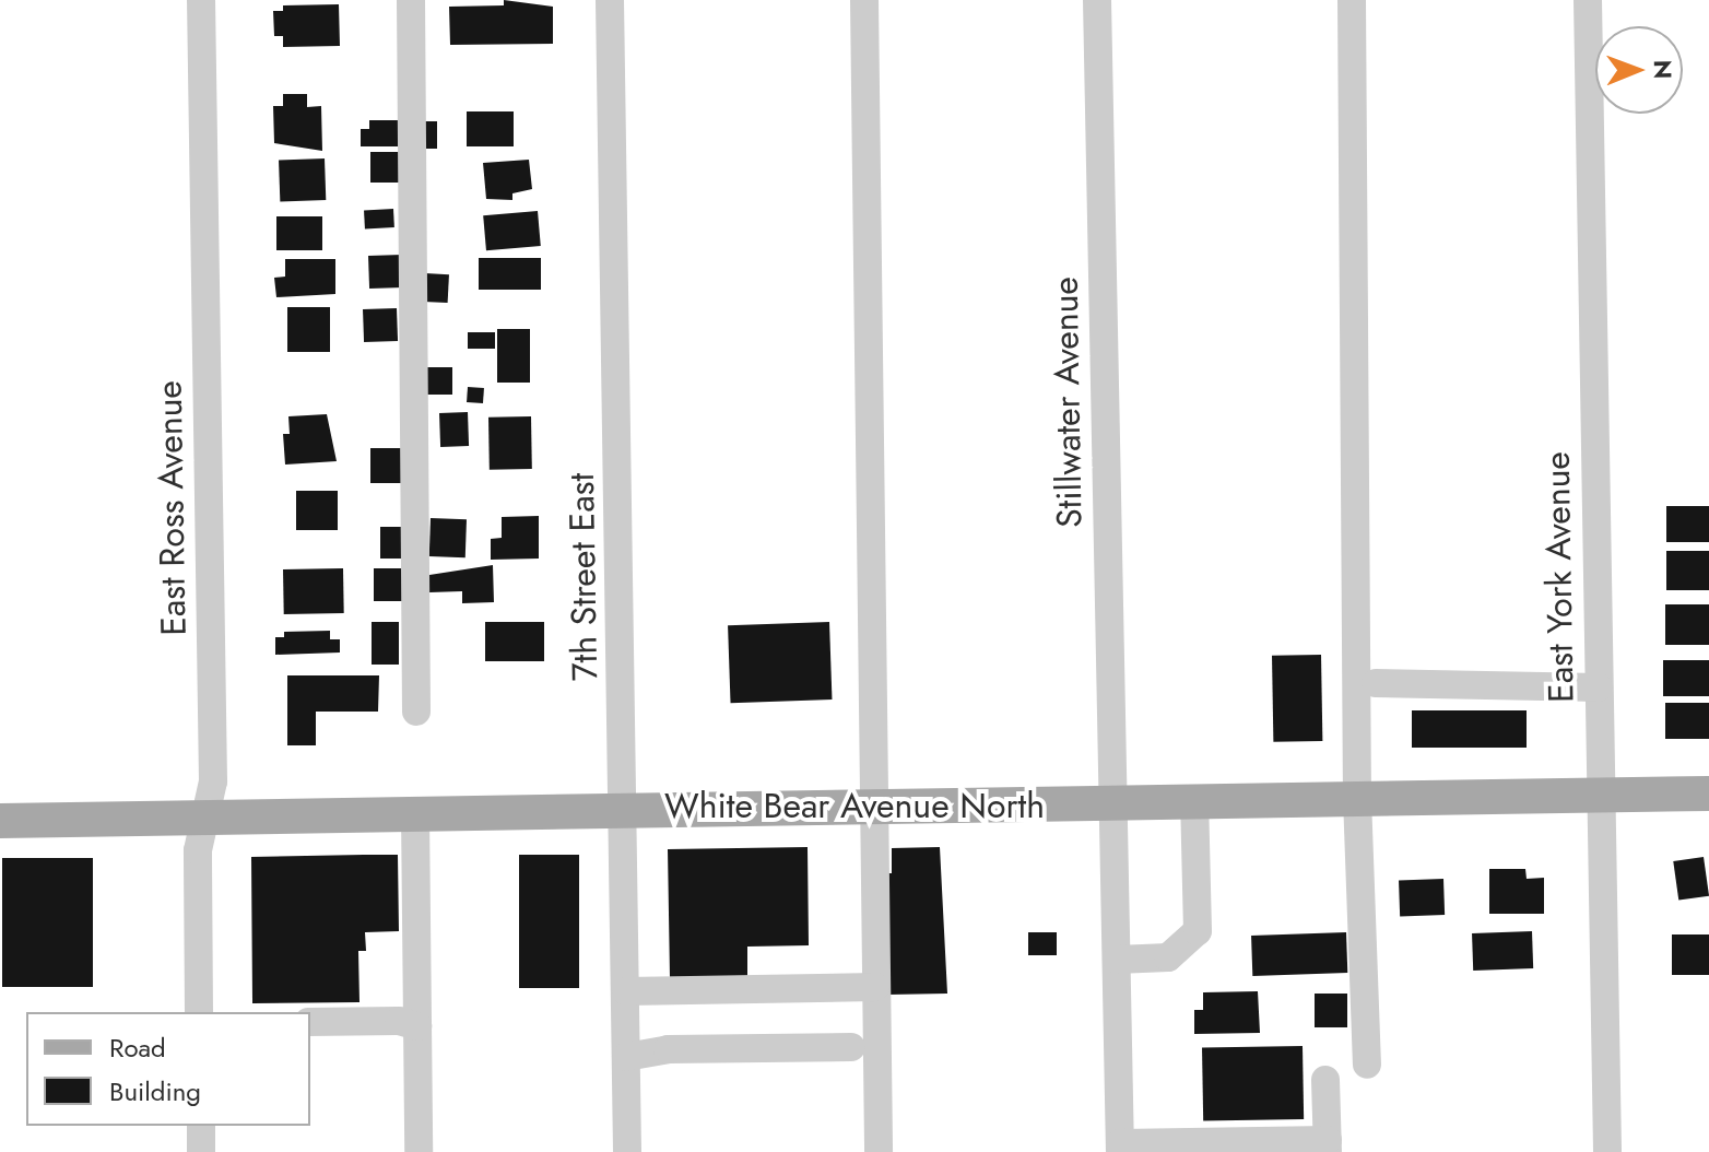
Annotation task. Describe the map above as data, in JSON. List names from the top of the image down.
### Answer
{
  "streets": {
    "main road": ["White Bear Avenue North"],
    "street": [
      "Stillwater Avenue",
      "East Ross Avenue",
      "7th Street East",
      "East York Avenue"
    ]
  },
  "crossings": [
    ["Stillwater Avenue", "White Bear Avenue North"],
    ["East Ross Avenue", "White Bear Avenue North"],
    ["7th Street East", "White Bear Avenue North"],
    ["East York Avenue", "White Bear Avenue North"]
  ],
  "legend": ["Road", "Building"],
  "north": "right"
}
